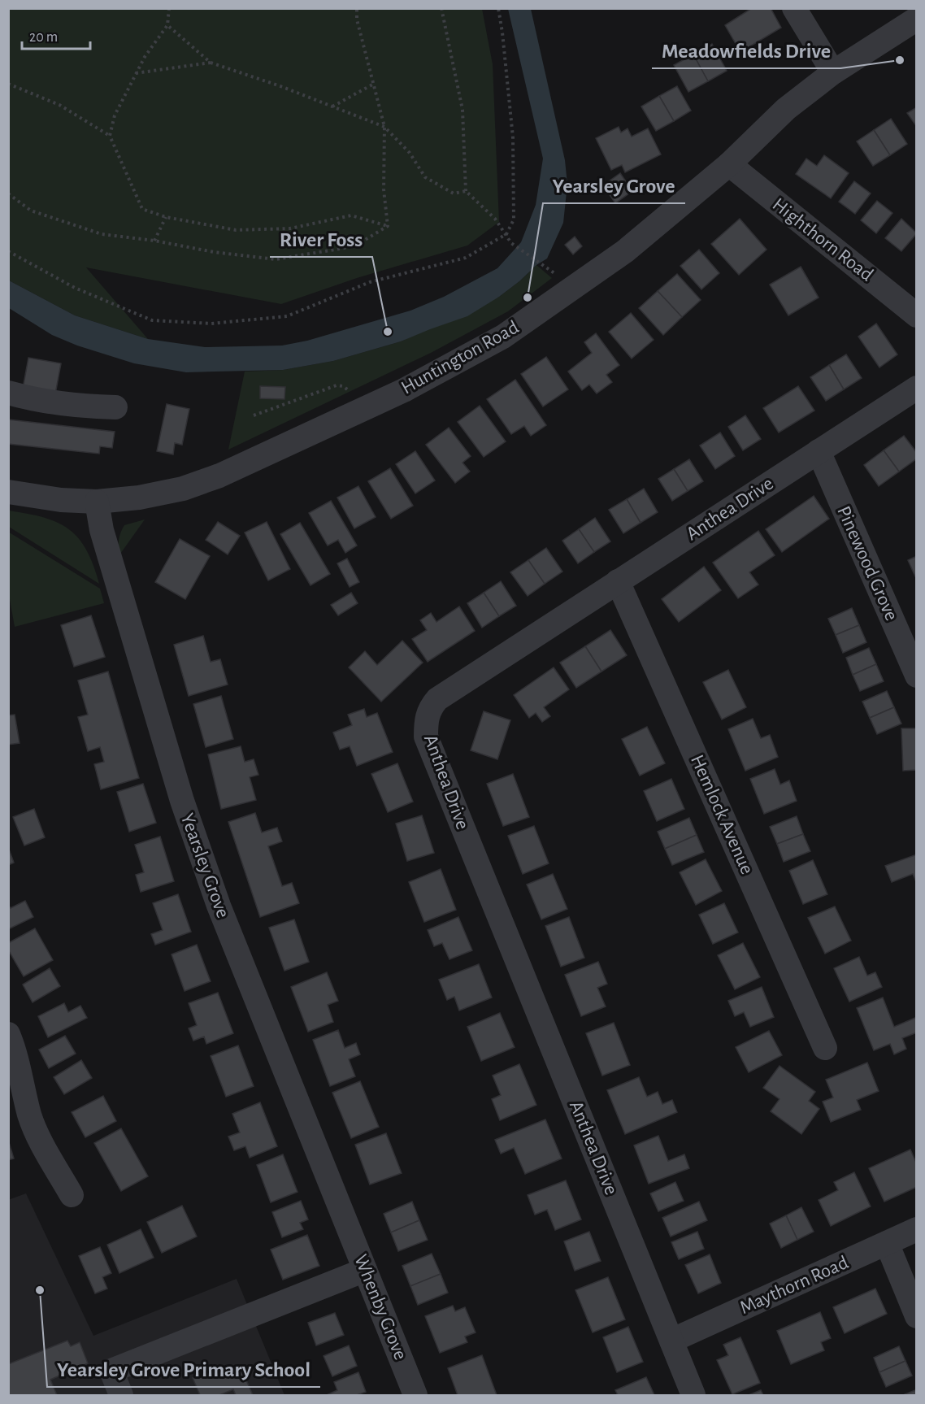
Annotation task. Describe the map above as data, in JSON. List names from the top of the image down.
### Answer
{
  "streets": {
    "street": [
      "Highthorn Road",
      "Huntington Road",
      "Anthea Drive",
      "Pinewood Grove",
      "Hemlock Avenue",
      "Yearsley Grove",
      "Maythorn Road",
      "Whenby Grove"
    ]
  },
  "crossings": [
    ["Highthorn Road", "Huntington Road"],
    ["Huntington Road", "Yearsley Grove"],
    ["Anthea Drive", "Pinewood Grove"],
    ["Anthea Drive", "Hemlock Avenue"],
    ["Anthea Drive", "Maythorn Road"],
    ["Yearsley Grove", "Whenby Grove"]
  ],
  "places": [
    "Meadowfields Drive",
    "Yearsley Grove",
    "River Foss",
    "Yearsley Grove Primary School"
  ],
  "scale_bar": "20 m"
}
